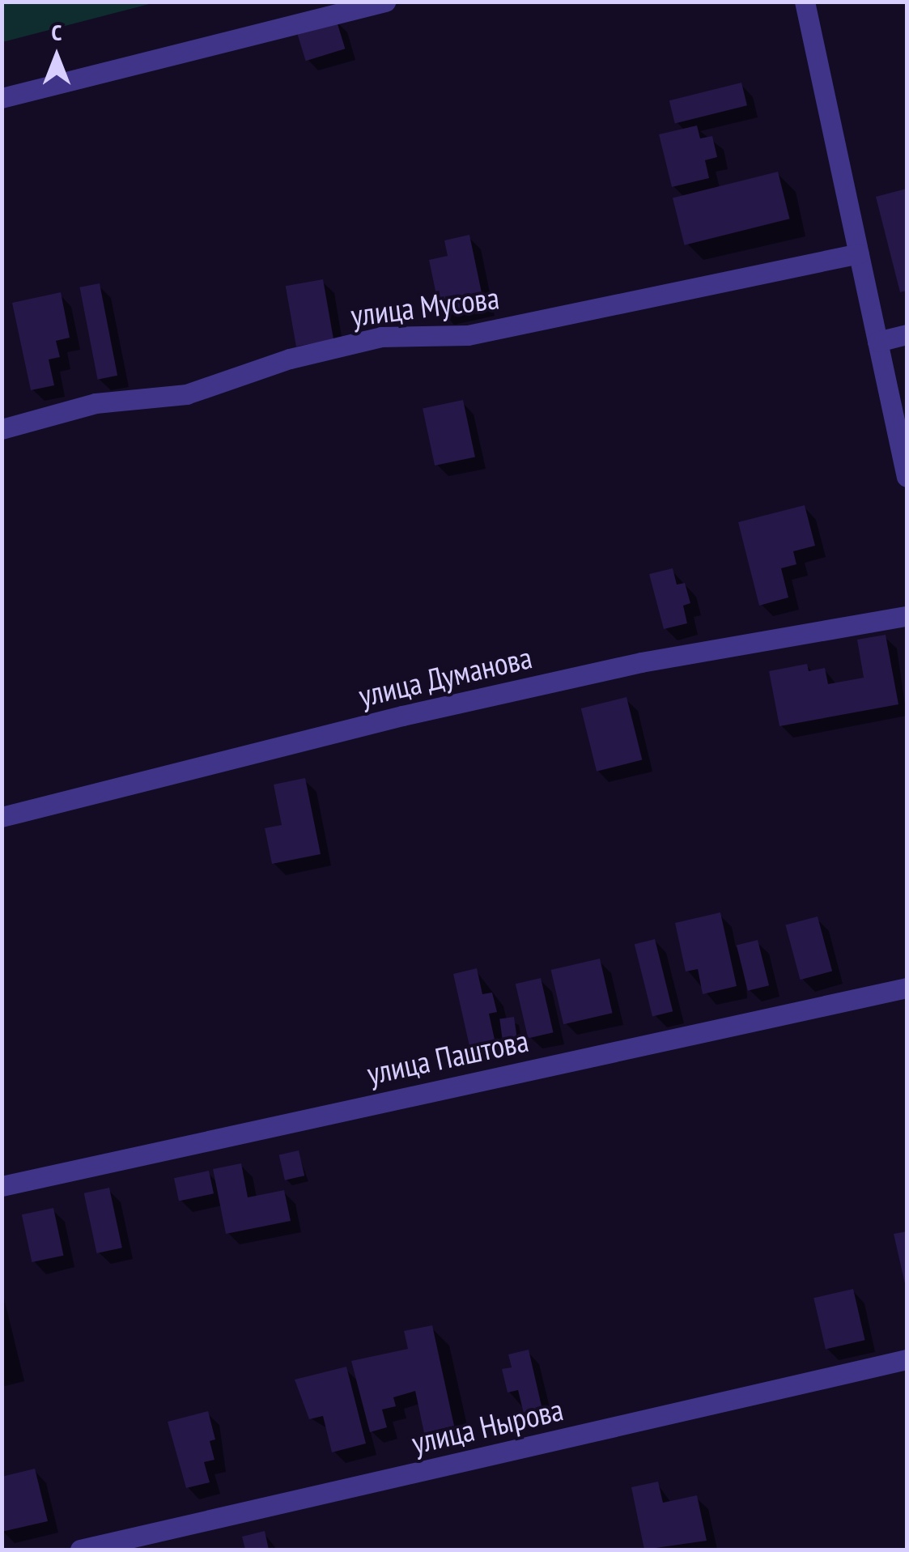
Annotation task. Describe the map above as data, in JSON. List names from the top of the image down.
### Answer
{
  "streets": {
    "street": [
      "улица Мусова",
      "улица Думанова",
      "улица Паштова",
      "улица Нырова"
    ]
  },
  "north": "top"
}
